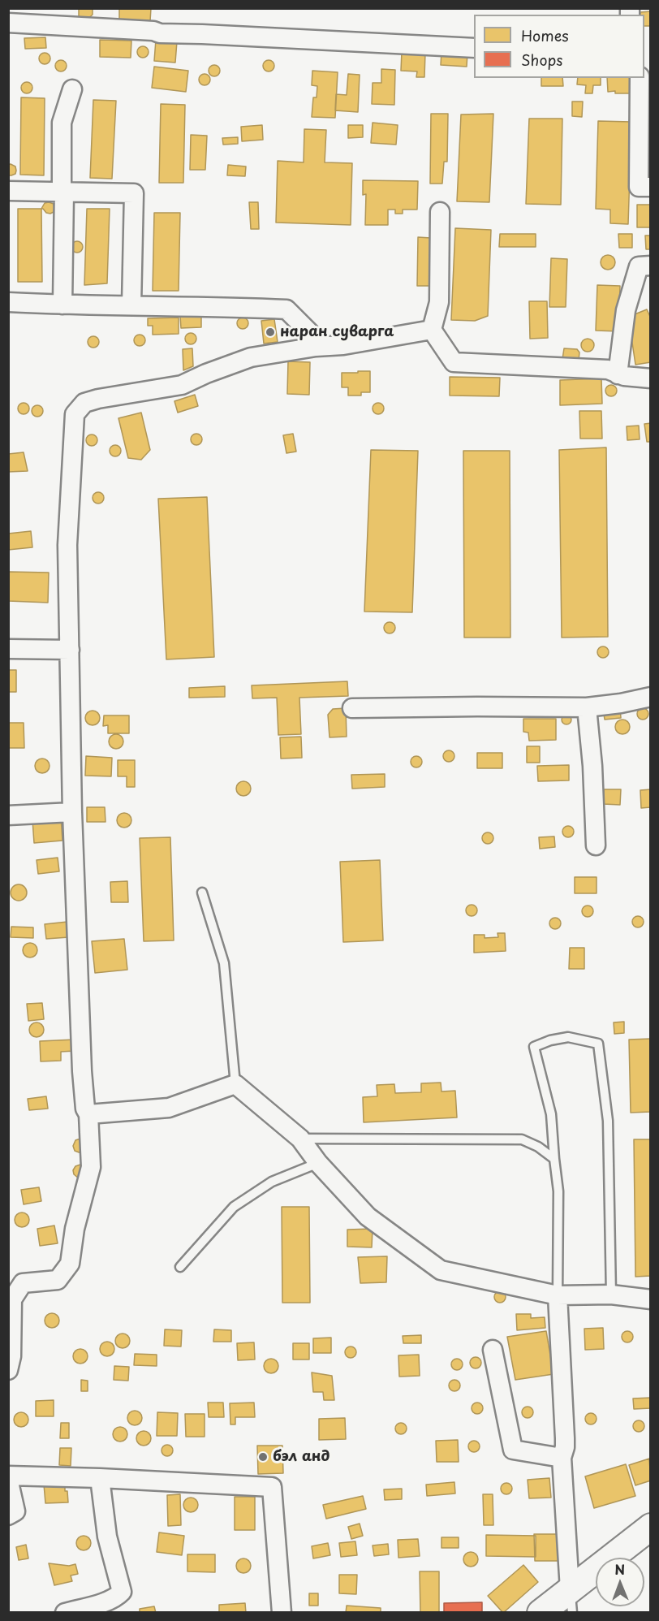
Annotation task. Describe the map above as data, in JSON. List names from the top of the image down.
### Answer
{
  "places": ["наран суварга", "бэл анд"],
  "legend": ["Homes", "Shops"],
  "north": "top"
}
